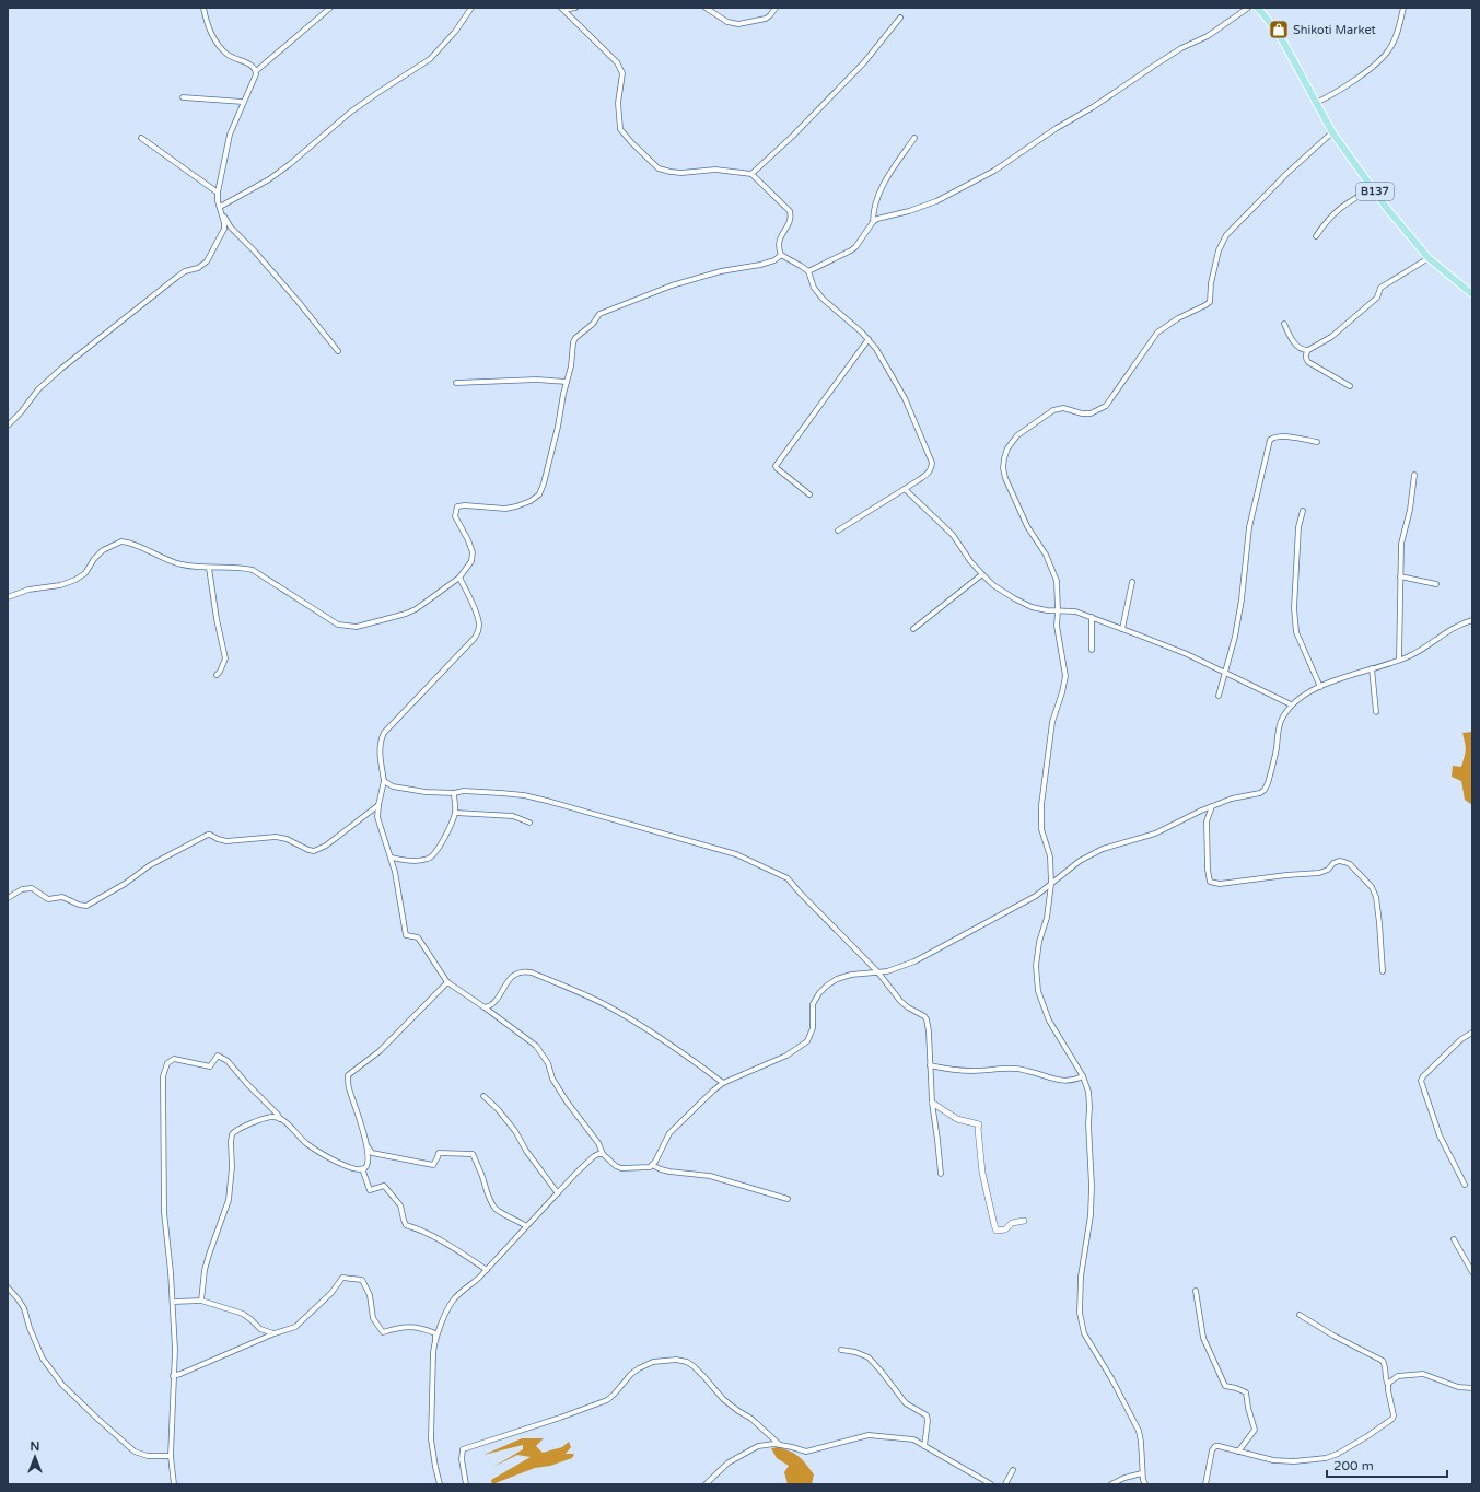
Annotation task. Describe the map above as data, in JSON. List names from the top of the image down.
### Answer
{
  "streets": {
    "main road": ["B137"]
  },
  "places": {
    "shop": ["Shikoti Market"]
  },
  "scale_bar": "200 m",
  "north": "top"
}
